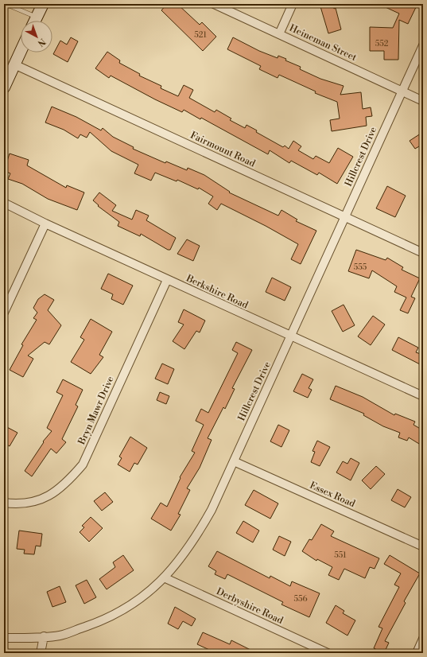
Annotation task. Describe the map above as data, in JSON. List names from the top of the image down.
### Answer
{
  "streets": {
    "street": [
      "Heineman Street",
      "Fairmount Road",
      "Hillcrest Drive",
      "Berkshire Road",
      "Bryn Mawr Drive",
      "Essex Road",
      "Derbyshire Road"
    ]
  },
  "crossings": [
    ["Heineman Street", "Hillcrest Drive"],
    ["Fairmount Road", "Hillcrest Drive"],
    ["Hillcrest Drive", "Berkshire Road"],
    ["Hillcrest Drive", "Essex Road"],
    ["Hillcrest Drive", "Derbyshire Road"],
    ["Berkshire Road", "Bryn Mawr Drive"]
  ],
  "house_numbers": [
    "521",
    "552",
    "555",
    "551",
    "556"
  ],
  "north": "bottom right"
}
